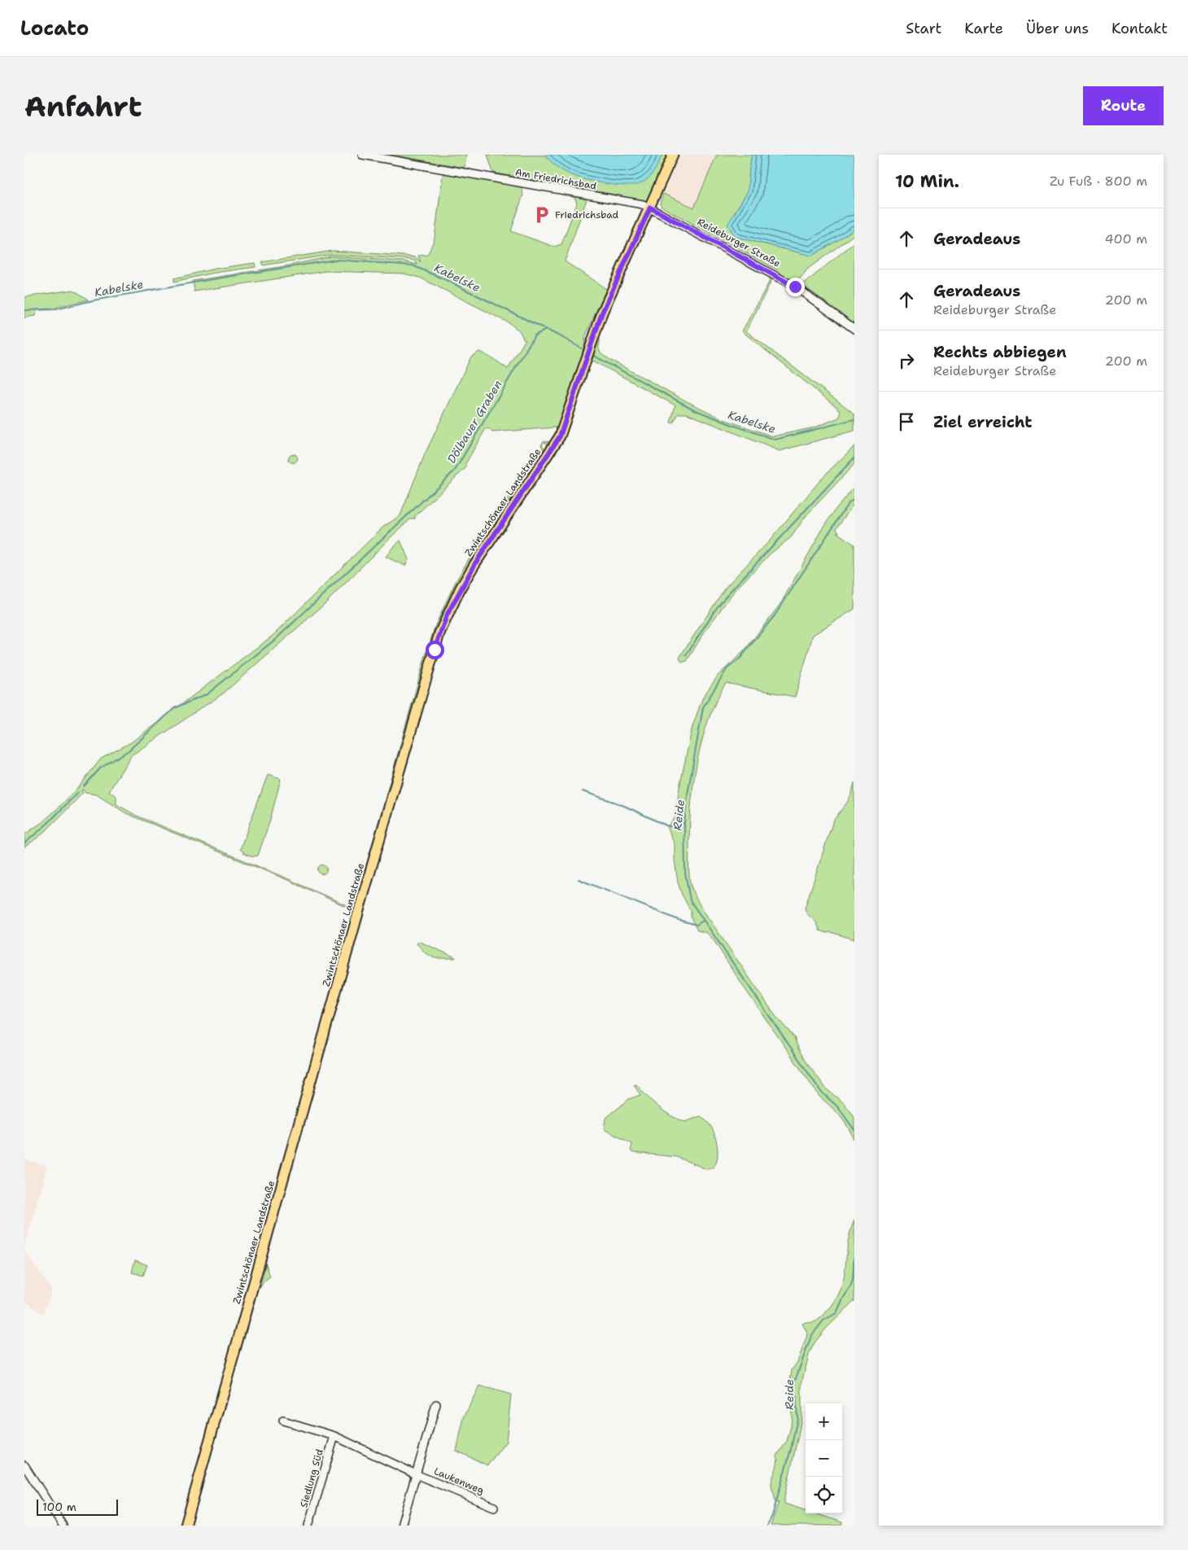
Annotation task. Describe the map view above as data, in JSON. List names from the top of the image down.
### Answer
{
  "streets": {
    "main road": ["Zwintschönaer Landstraße"],
    "street": [
      "Am Friedrichsbad",
      "Reideburger Straße",
      "Siedlung Süd",
      "Laukenweg"
    ]
  },
  "crossings": [
    ["Am Friedrichsbad", "Reideburger Straße"],
    ["Am Friedrichsbad", "Zwintschönaer Landstraße"],
    ["Reideburger Straße", "Zwintschönaer Landstraße"]
  ],
  "water": ["Kabelske", "Dölbauer Graben", "Reide"],
  "places": {
    "parking": ["Friedrichsbad"]
  },
  "scale_bar": "100 m",
  "page": {
    "header": "Locato",
    "nav": [
      "Start",
      "Karte",
      "Über uns",
      "Kontakt"
    ],
    "buttons": "Route",
    "title": "Anfahrt",
    "heading": ["10 Min.", "Zu Fuß · 800 m"],
    "list": [
      ["Geradeaus", "400 m"],
      ["Geradeaus", "Reideburger Straße", "200 m"],
      ["Rechts abbiegen", "Reideburger Straße", "200 m"],
      "Ziel erreicht"
    ],
    "map_buttons": ["+", "−"],
    "scale": "100 m"
  }
}
